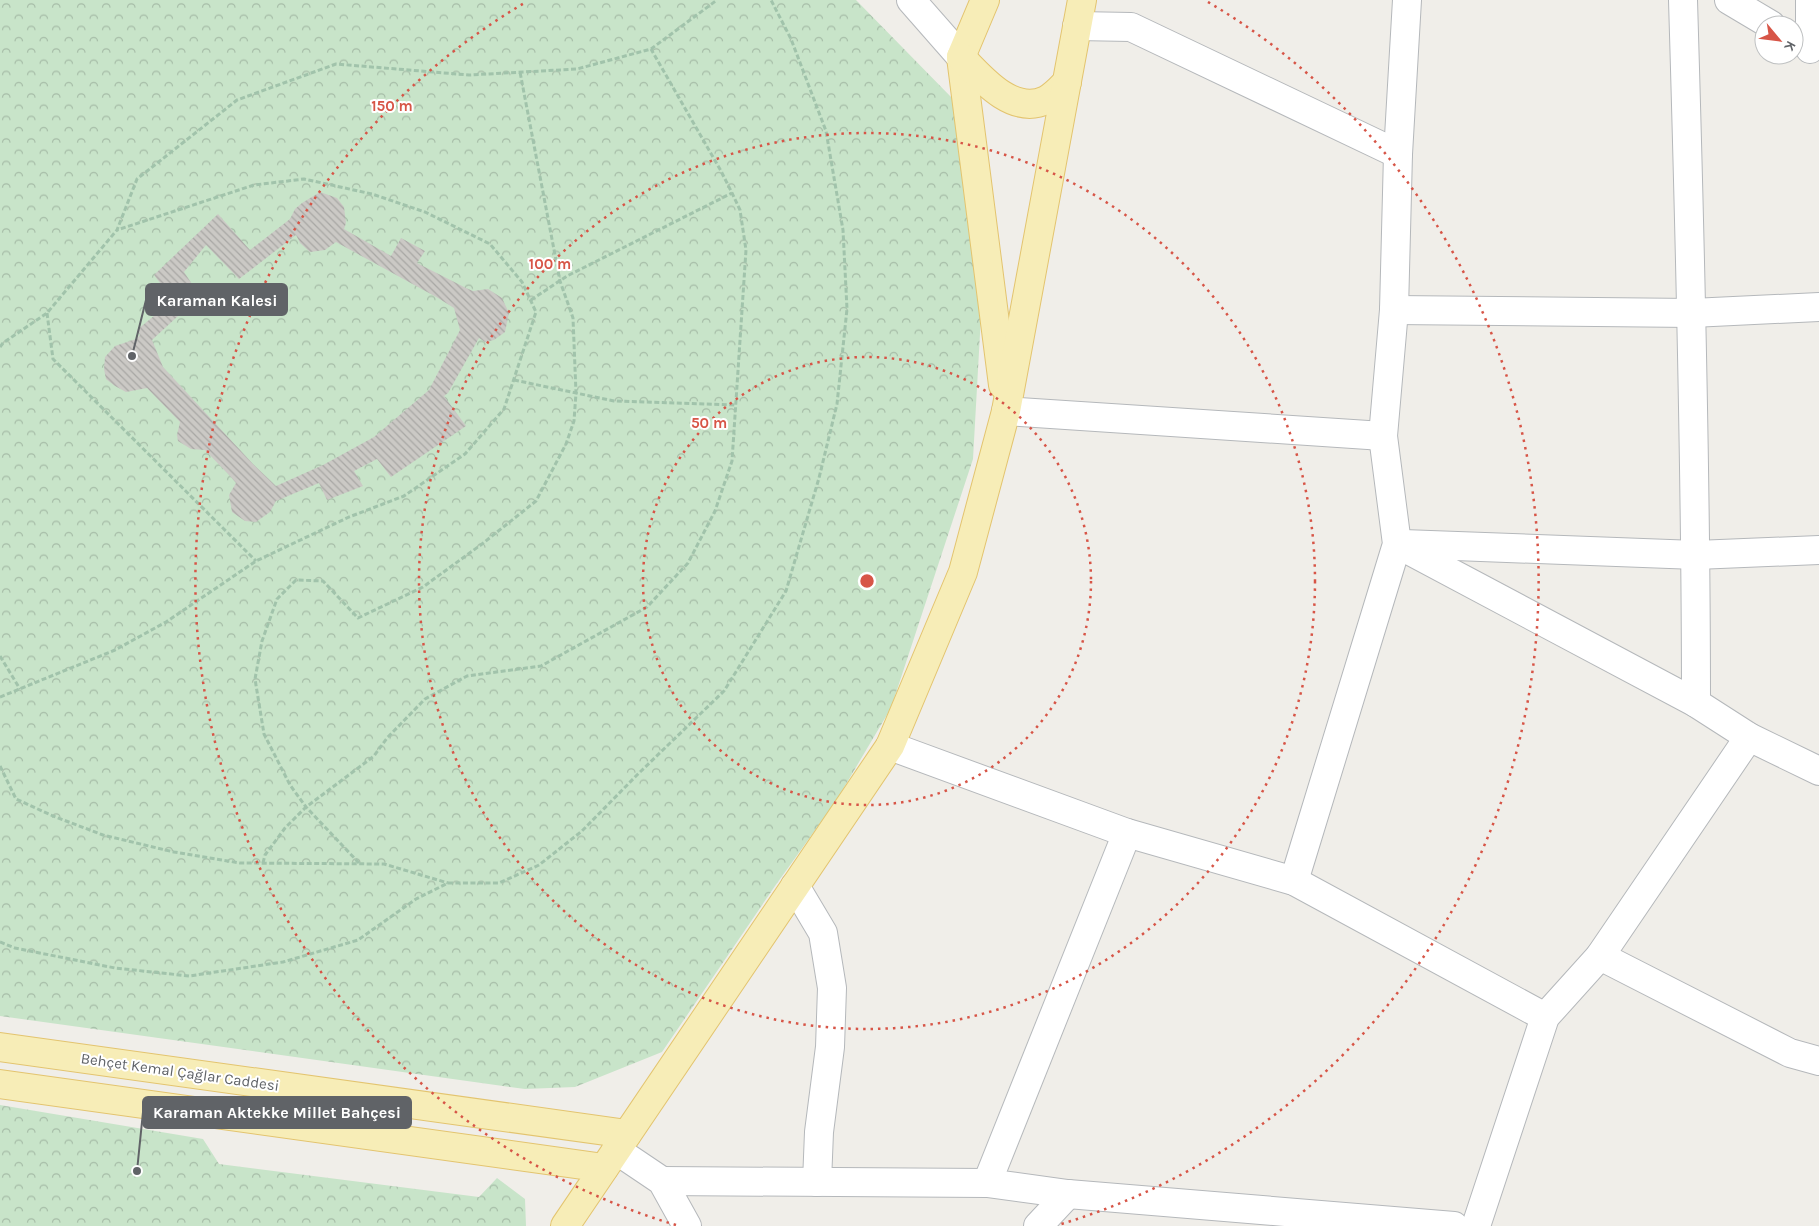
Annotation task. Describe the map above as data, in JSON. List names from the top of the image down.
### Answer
{
  "streets": {
    "main road": ["Behçet Kemal Çağlar Caddesi"]
  },
  "places": ["Karaman Kalesi", "Karaman Aktekke Millet Bahçesi"],
  "north": "bottom right",
  "rings": ["150 m", "100 m", "50 m"]
}
